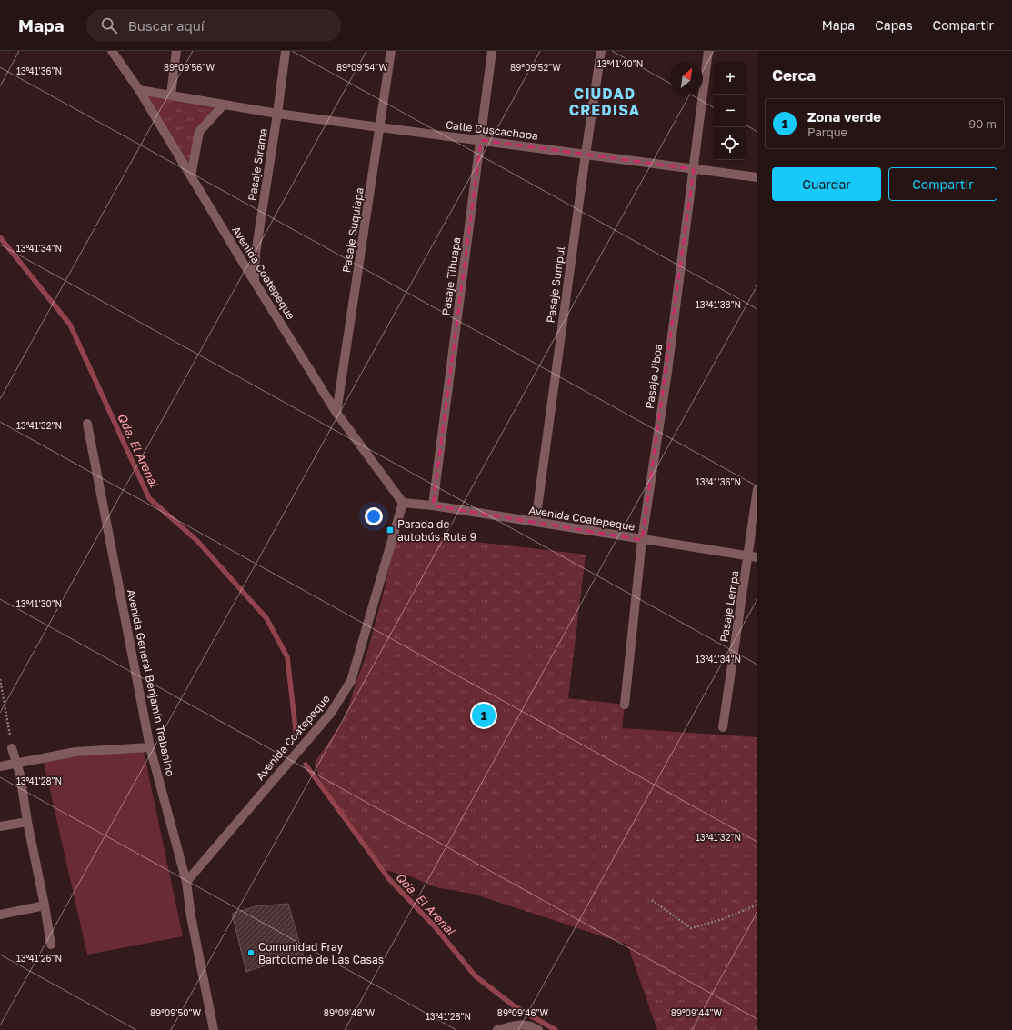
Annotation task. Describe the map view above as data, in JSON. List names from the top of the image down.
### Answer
{
  "streets": {
    "street": [
      "Calle Cuscachapa",
      "Pasaje Sirama",
      "Pasaje Suquiapa",
      "Avenida Coatepeque",
      "Pasaje Tihuapa",
      "Pasaje Sumpul",
      "Pasaje Jiboa",
      "Pasaje Lempa",
      "Avenida General Benjamín Trabanino"
    ]
  },
  "crossings": [
    ["Calle Cuscachapa", "Pasaje Sirama"],
    ["Calle Cuscachapa", "Pasaje Suquiapa"],
    ["Calle Cuscachapa", "Avenida Coatepeque"],
    ["Calle Cuscachapa", "Pasaje Tihuapa"],
    ["Calle Cuscachapa", "Pasaje Sumpul"],
    ["Calle Cuscachapa", "Pasaje Jiboa"],
    ["Pasaje Sirama", "Avenida Coatepeque"],
    ["Pasaje Suquiapa", "Avenida Coatepeque"],
    ["Avenida Coatepeque", "Pasaje Tihuapa"],
    ["Avenida Coatepeque", "Pasaje Sumpul"],
    ["Avenida Coatepeque", "Pasaje Jiboa"],
    ["Avenida Coatepeque", "Pasaje Lempa"],
    ["Avenida Coatepeque", "Avenida General Benjamín Trabanino"]
  ],
  "districts": ["CIUDAD CREDISA"],
  "water": ["Qda. El Arenal"],
  "places": {
    "transit": ["Parada de autobús Ruta 9"],
    "other": ["Comunidad Fray Bartolomé de Las Casas"]
  },
  "north": "top right",
  "page": {
    "header": "Mapa",
    "search": "Buscar aquí",
    "nav": ["Mapa", "Capas", "Compartir"],
    "heading": "Cerca",
    "map_buttons": ["+", "−"],
    "list": [
      {
        "mark": "1",
        "name": "Zona verde",
        "note": "Parque",
        "value": "90 m"
      }
    ],
    "buttons": ["Guardar", "Compartir"],
    "pins": "1"
  },
  "coordinates": [
    "13°41'40\"N",
    "89°09'56\"W",
    "89°09'54\"W",
    "89°09'52\"W",
    "13°41'36\"N",
    "13°41'34\"N",
    "13°41'38\"N",
    "13°41'32\"N",
    "13°41'30\"N",
    "13°41'28\"N",
    "13°41'26\"N",
    "89°09'50\"W",
    "89°09'48\"W",
    "89°09'46\"W",
    "89°09'44\"W"
  ]
}
